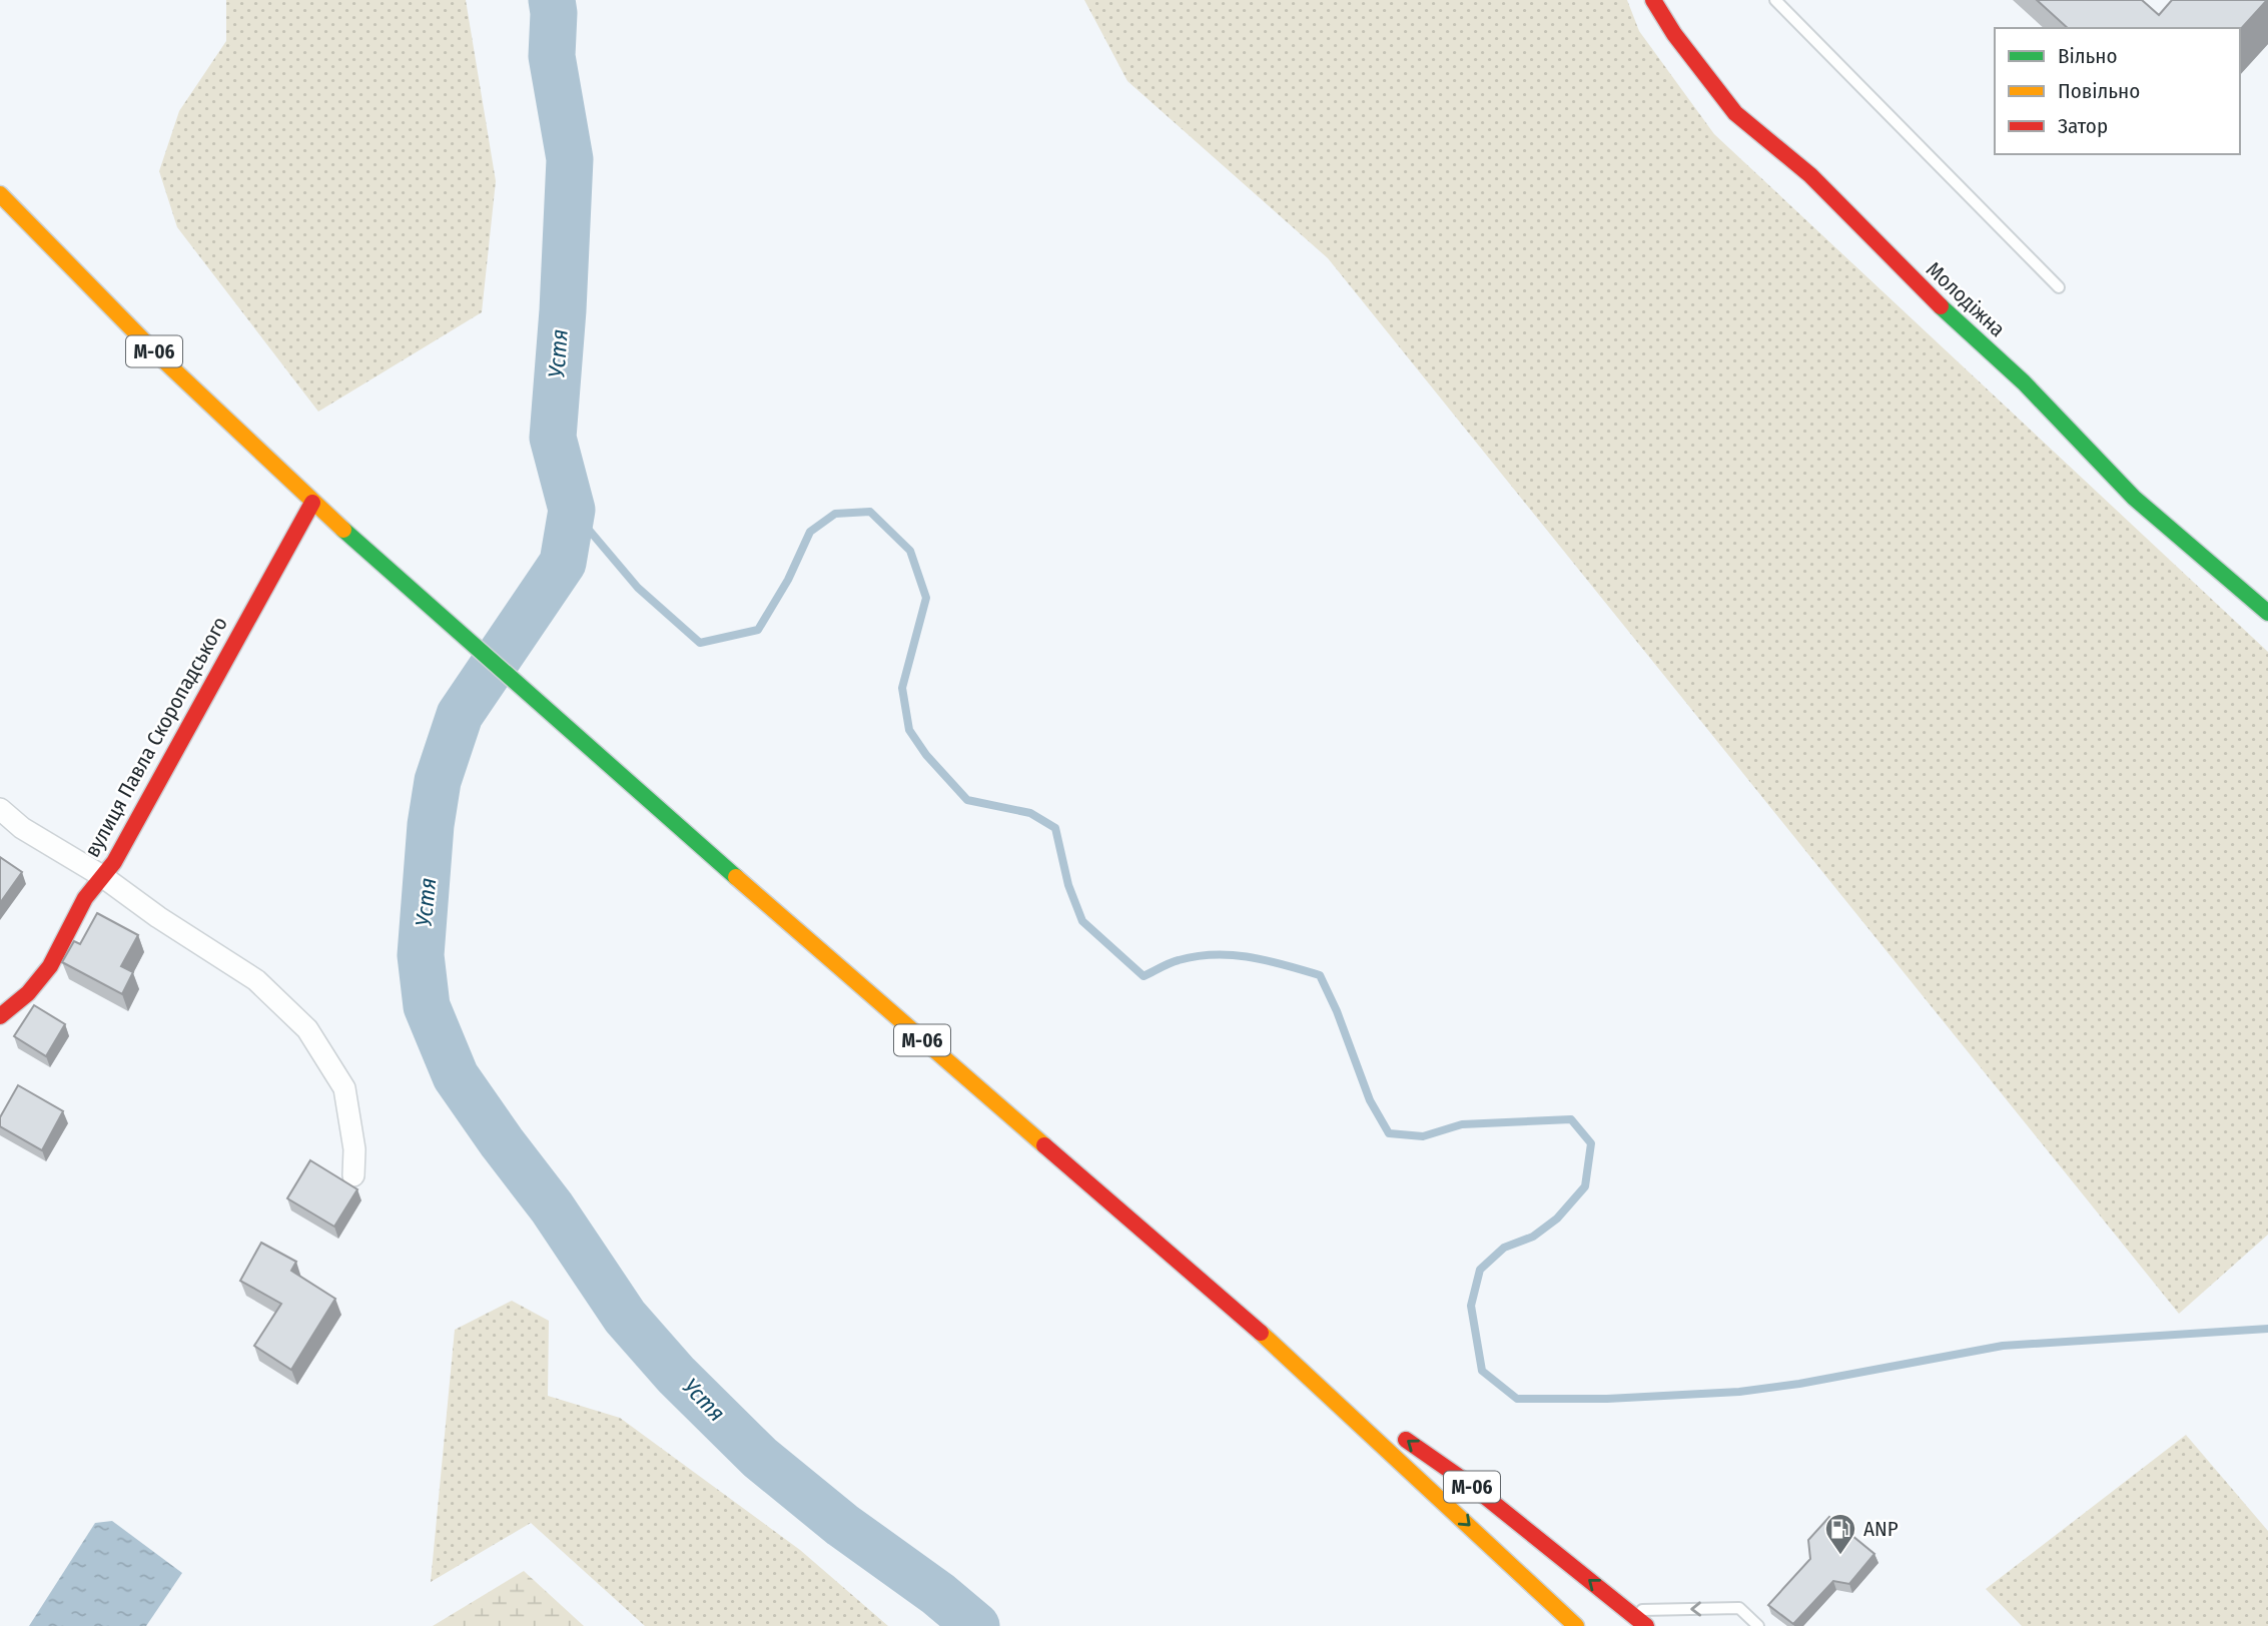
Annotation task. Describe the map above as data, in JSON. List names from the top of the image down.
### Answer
{
  "streets": {
    "main road": ["Молодіжна", "М-06", "вулиця Павла Скоропадського"]
  },
  "crossings": [
    ["М-06", "вулиця Павла Скоропадського"]
  ],
  "water": ["Устя"],
  "places": {
    "fuel station": ["ANP"]
  },
  "legend": ["Вільно", "Повільно", "Затор"]
}
